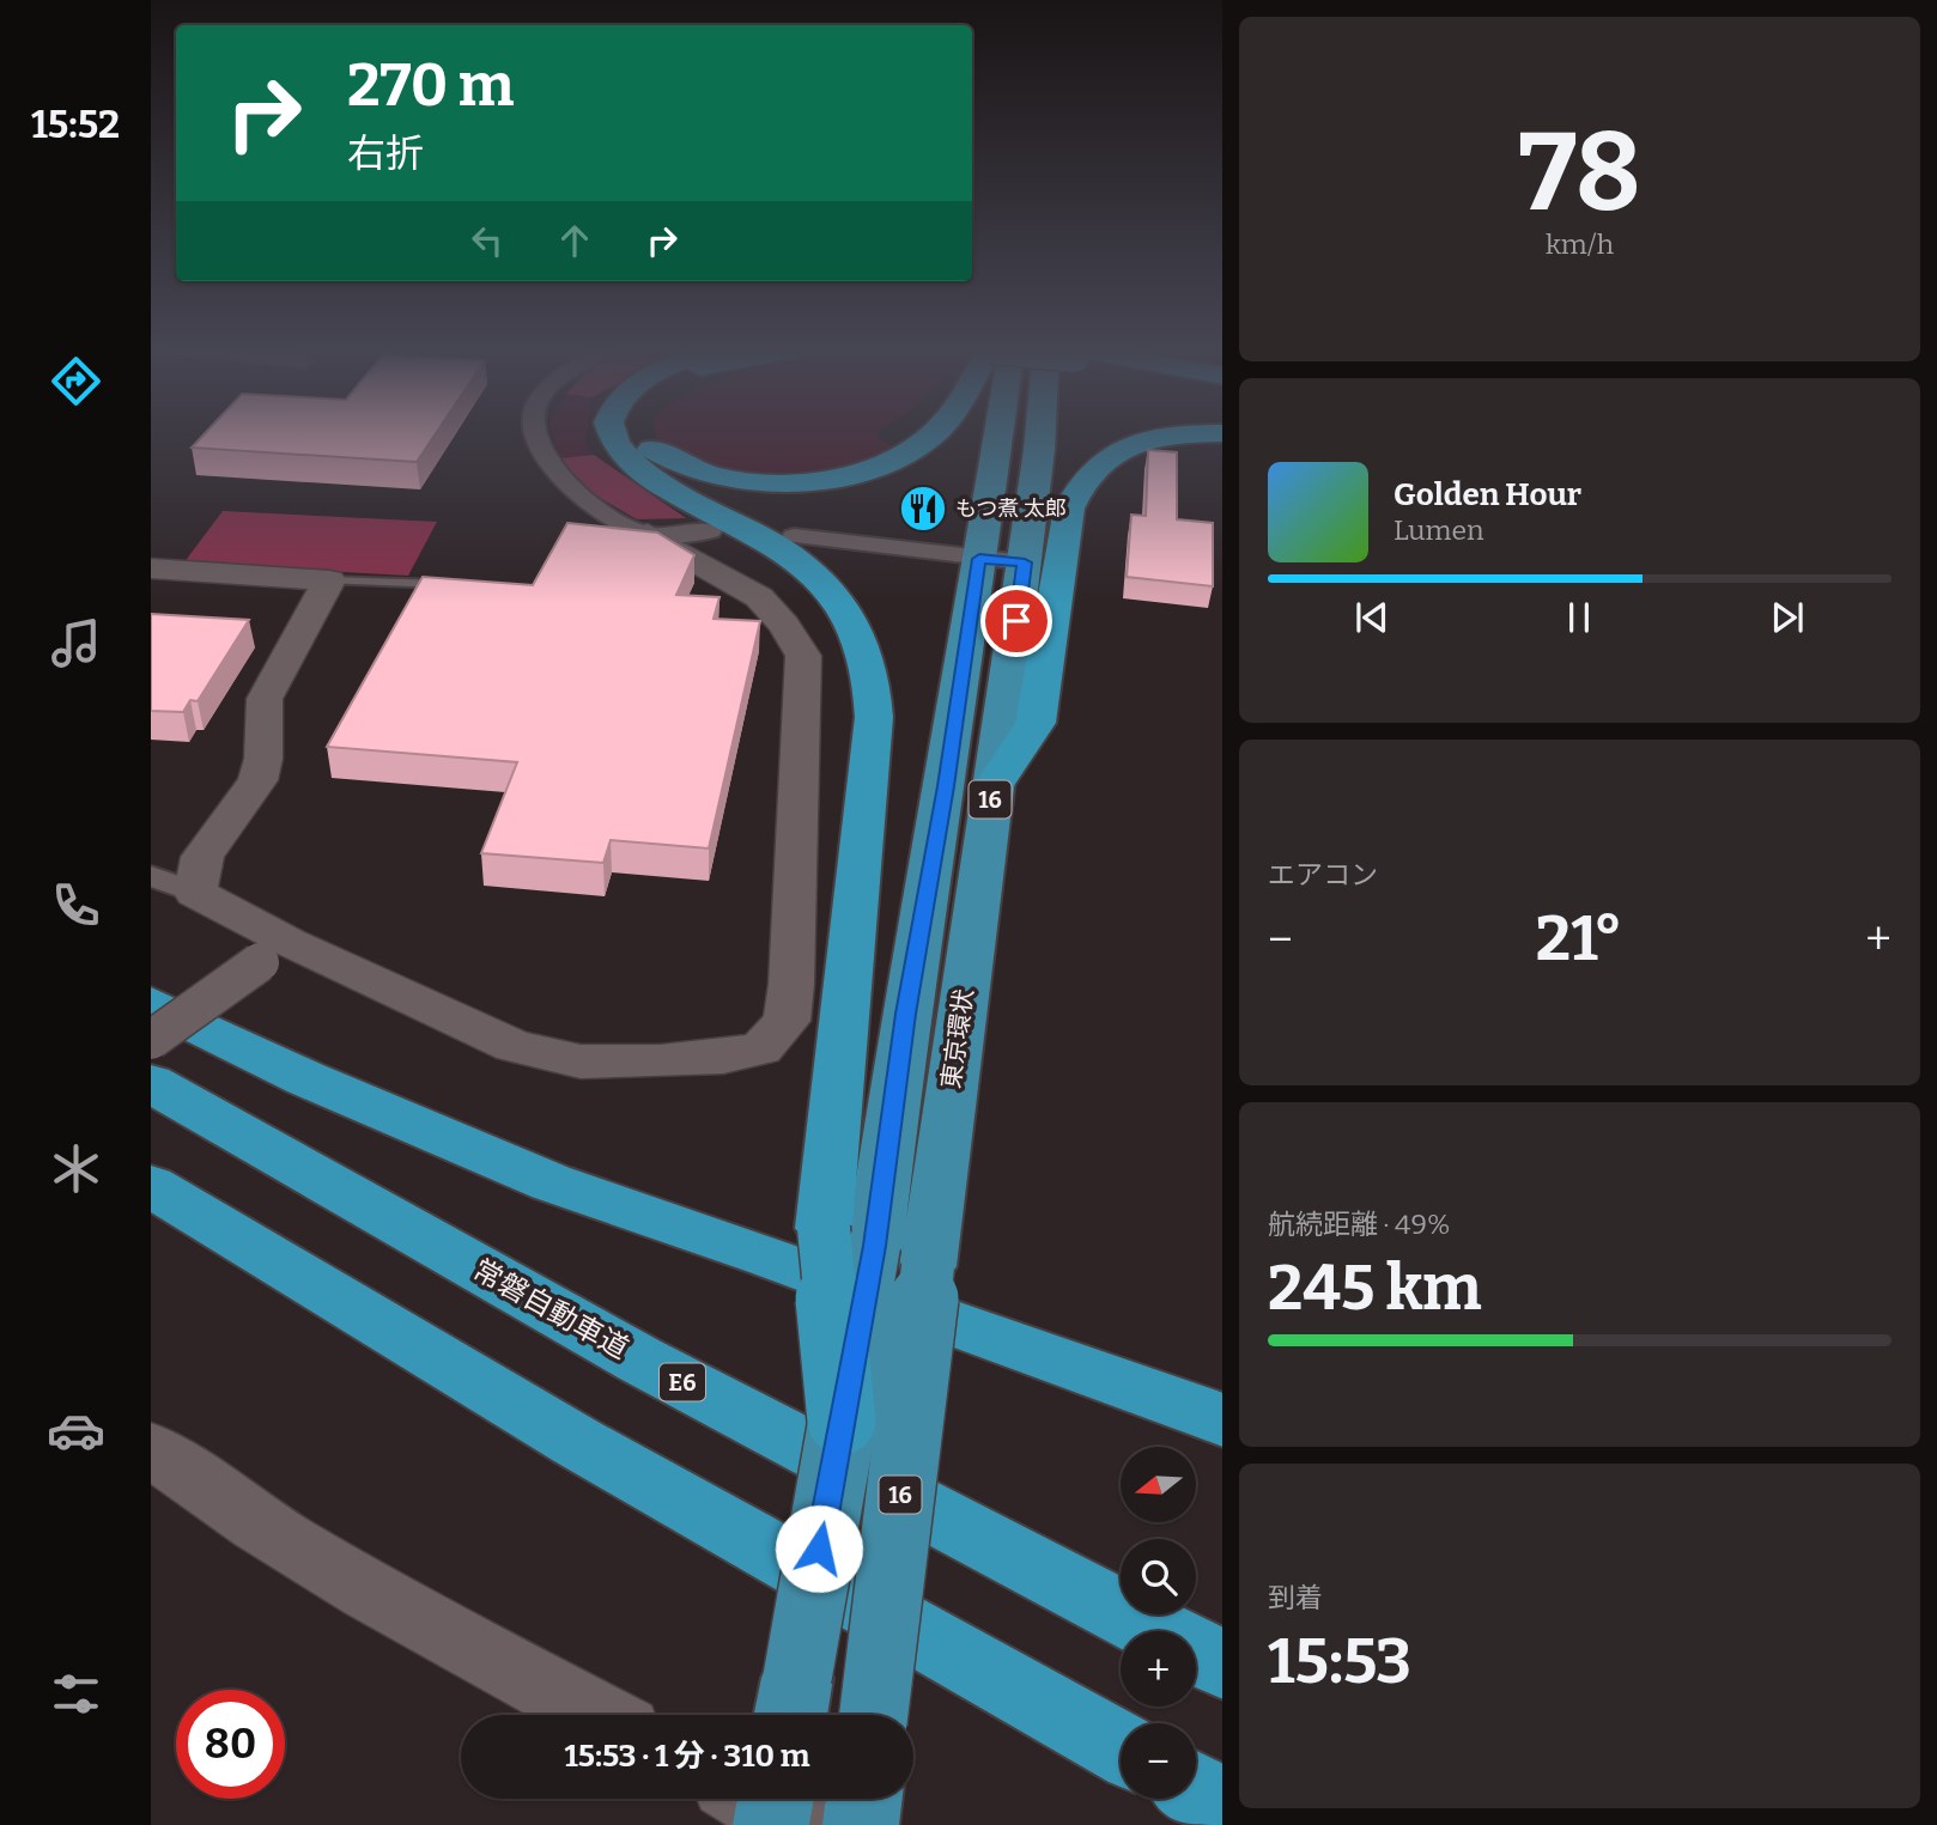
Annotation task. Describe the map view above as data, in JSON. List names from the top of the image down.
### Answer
{
  "streets": {
    "highway": [
      "16",
      "東京環状",
      "常磐自動車道",
      "E6"
    ]
  },
  "places": {
    "restaurant": ["もつ煮 太郎"]
  },
  "north": "left",
  "page": {
    "tabs": "15:52",
    "tile": [
      ["78", "km/h"],
      "エアコン",
      ["航続距離 · 49%", "245 km"],
      ["到着", "15:53"]
    ],
    "turn": ["270 m", "右折"],
    "song": ["Golden Hour", "Lumen"],
    "heat": ["−", "21°", "+"],
    "map_buttons": ["+", "−"],
    "limit": "80",
    "trip": "15:53 · 1 分 · 310 m"
  }
}
